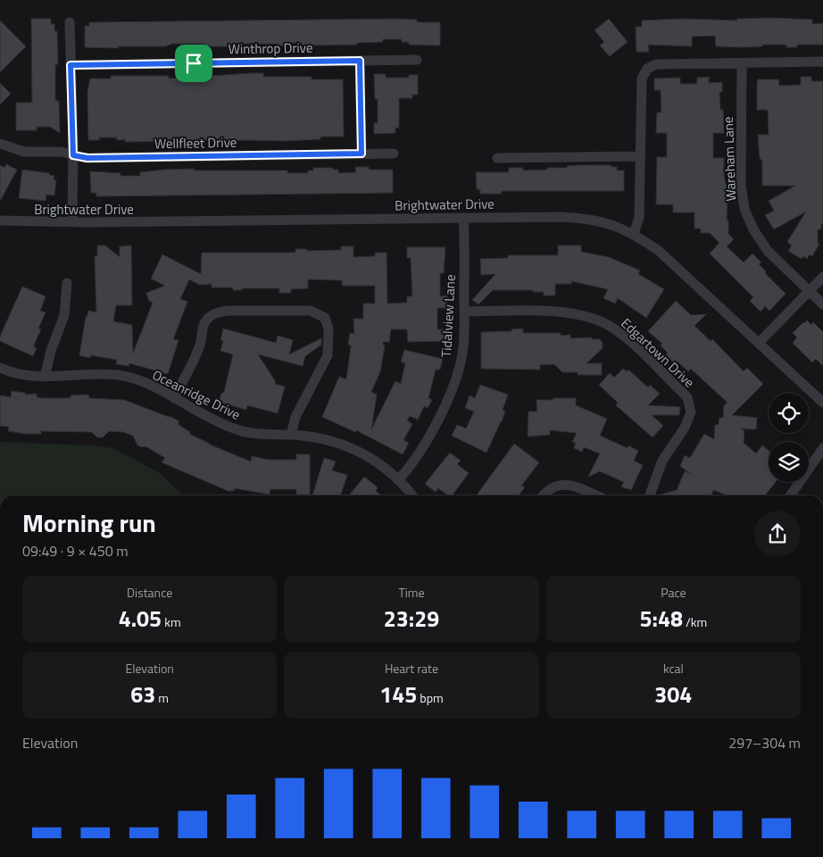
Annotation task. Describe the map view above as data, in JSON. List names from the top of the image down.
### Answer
{
  "streets": {
    "street": [
      "Winthrop Drive",
      "Wellfleet Drive",
      "Wareham Lane",
      "Brightwater Drive",
      "Tidalview Lane",
      "Edgartown Drive",
      "Oceanridge Drive"
    ]
  },
  "crossings": [
    ["Brightwater Drive", "Tidalview Lane"],
    ["Tidalview Lane", "Edgartown Drive"],
    ["Tidalview Lane", "Oceanridge Drive"]
  ],
  "page": {
    "heading": ["Morning run", "09:49 · 9 × 450 m"],
    "stats": [
      ["Distance", "4.05 km"],
      ["Time", "23:29"],
      ["Pace", "5:48 /km"],
      ["Elevation", "63 m"],
      ["Heart rate", "145 bpm"],
      ["kcal", "304"]
    ],
    "chart": ["Elevation", "297–304 m"]
  }
}
